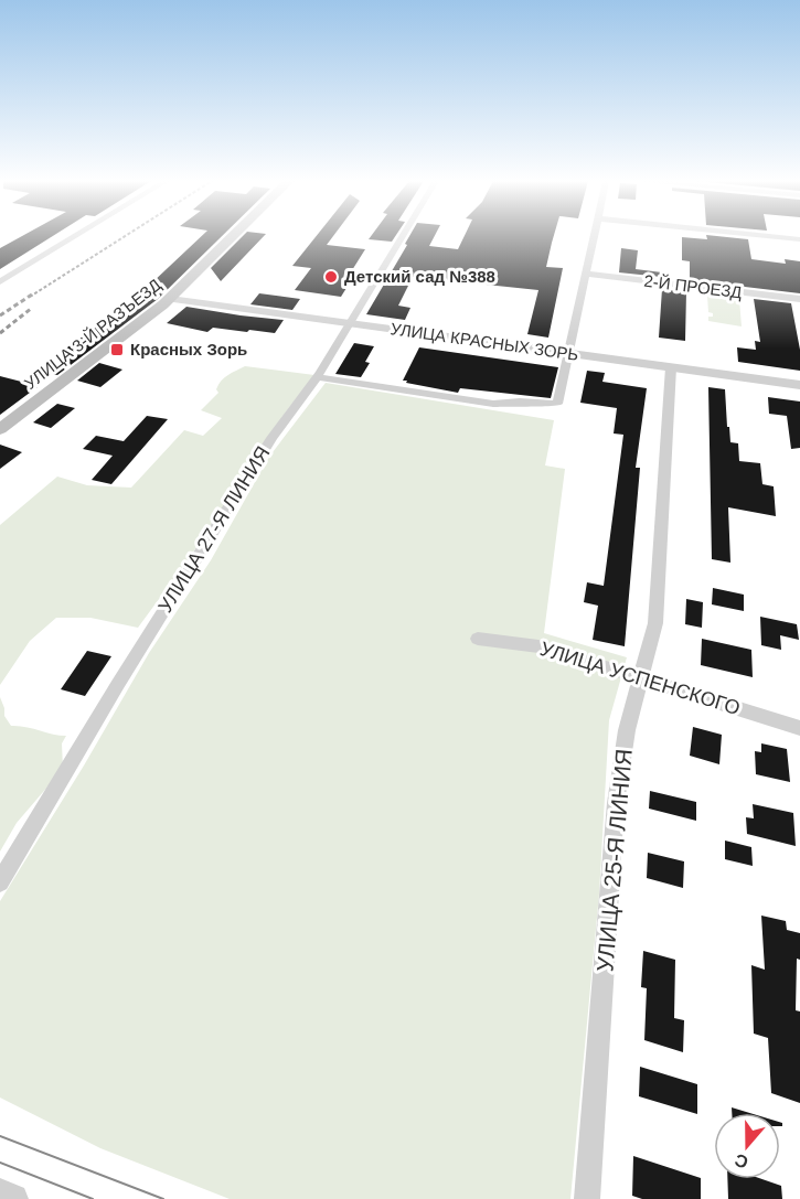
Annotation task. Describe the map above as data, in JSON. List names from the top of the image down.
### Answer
{
  "streets": {
    "main road": ["УЛИЦА 3-Й РАЗЪЕЗД"],
    "street": [
      "2-Й ПРОЕЗД",
      "УЛИЦА КРАСНЫХ ЗОРЬ",
      "УЛИЦА 27-Я ЛИНИЯ",
      "УЛИЦА УСПЕНСКОГО",
      "УЛИЦА 25-Я ЛИНИЯ"
    ]
  },
  "crossings": [
    ["УЛИЦА 3-Й РАЗЪЕЗД", "УЛИЦА КРАСНЫХ ЗОРЬ"],
    ["УЛИЦА КРАСНЫХ ЗОРЬ", "УЛИЦА 27-Я ЛИНИЯ"],
    ["УЛИЦА КРАСНЫХ ЗОРЬ", "УЛИЦА 25-Я ЛИНИЯ"],
    ["УЛИЦА УСПЕНСКОГО", "УЛИЦА 25-Я ЛИНИЯ"]
  ],
  "places": {
    "other": ["Детский сад №388"],
    "transit": ["Красных Зорь"]
  },
  "north": "bottom"
}
